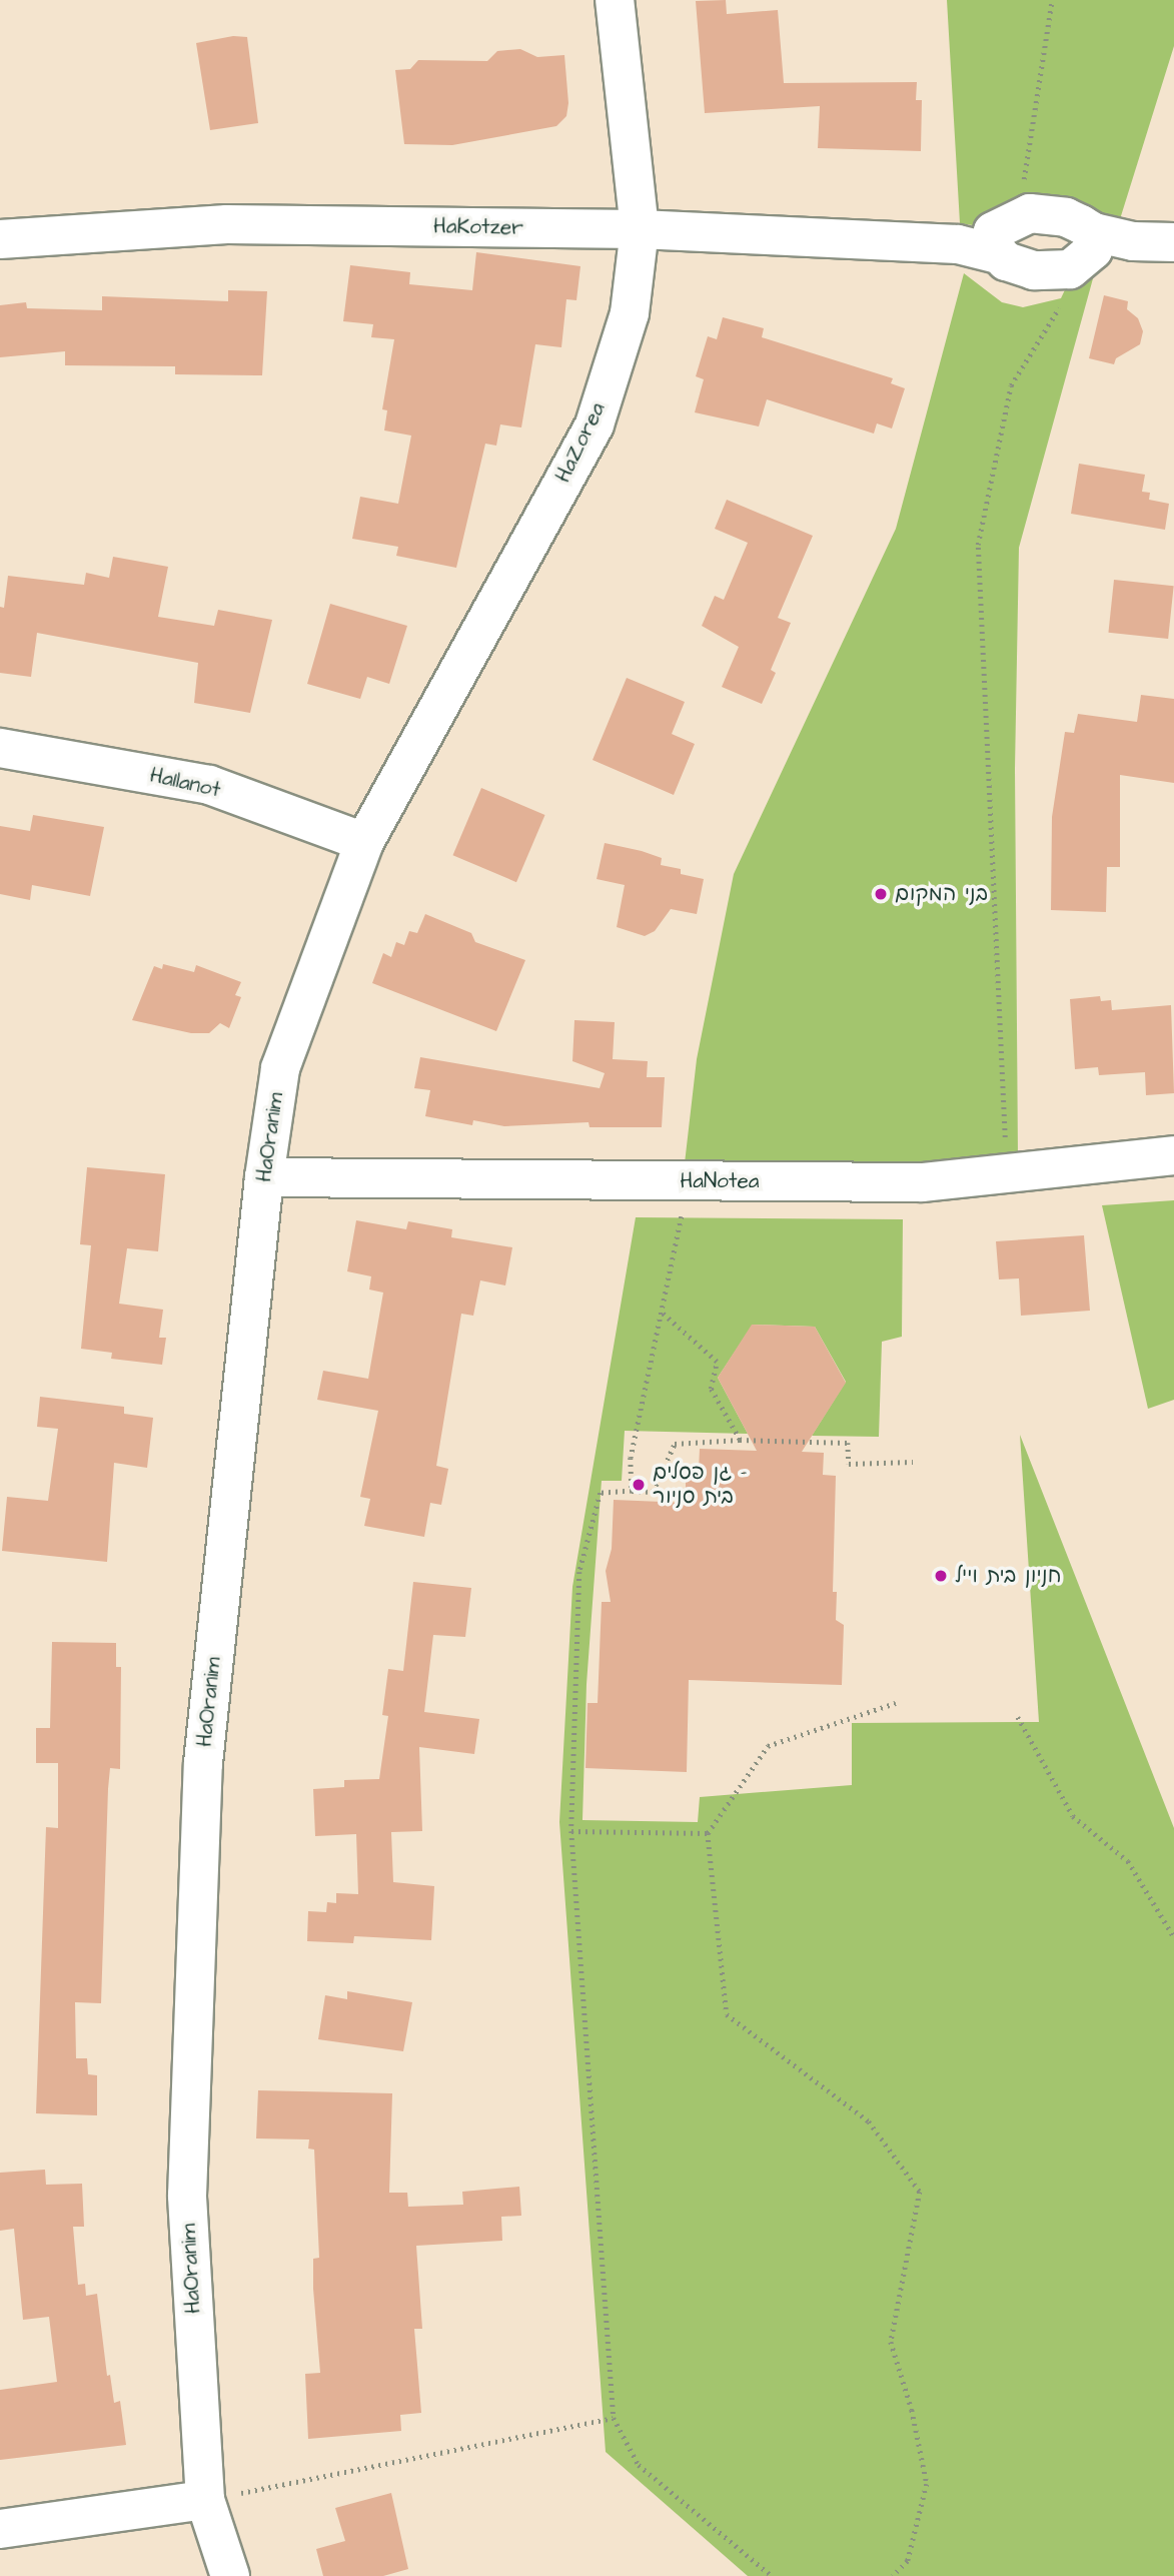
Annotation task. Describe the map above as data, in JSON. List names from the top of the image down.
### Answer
{
  "streets": {
    "street": [
      "HaKotzer",
      "HaZorea",
      "HaIlanot",
      "HaOranim",
      "HaNotea"
    ]
  },
  "crossings": [
    ["HaKotzer", "HaZorea"],
    ["HaZorea", "HaIlanot"],
    ["HaZorea", "HaOranim"],
    ["HaIlanot", "HaOranim"],
    ["HaOranim", "HaNotea"]
  ],
  "places": ["בני המקום", "גן פסלים - בית סניור", "חניון בית וייל"]
}
